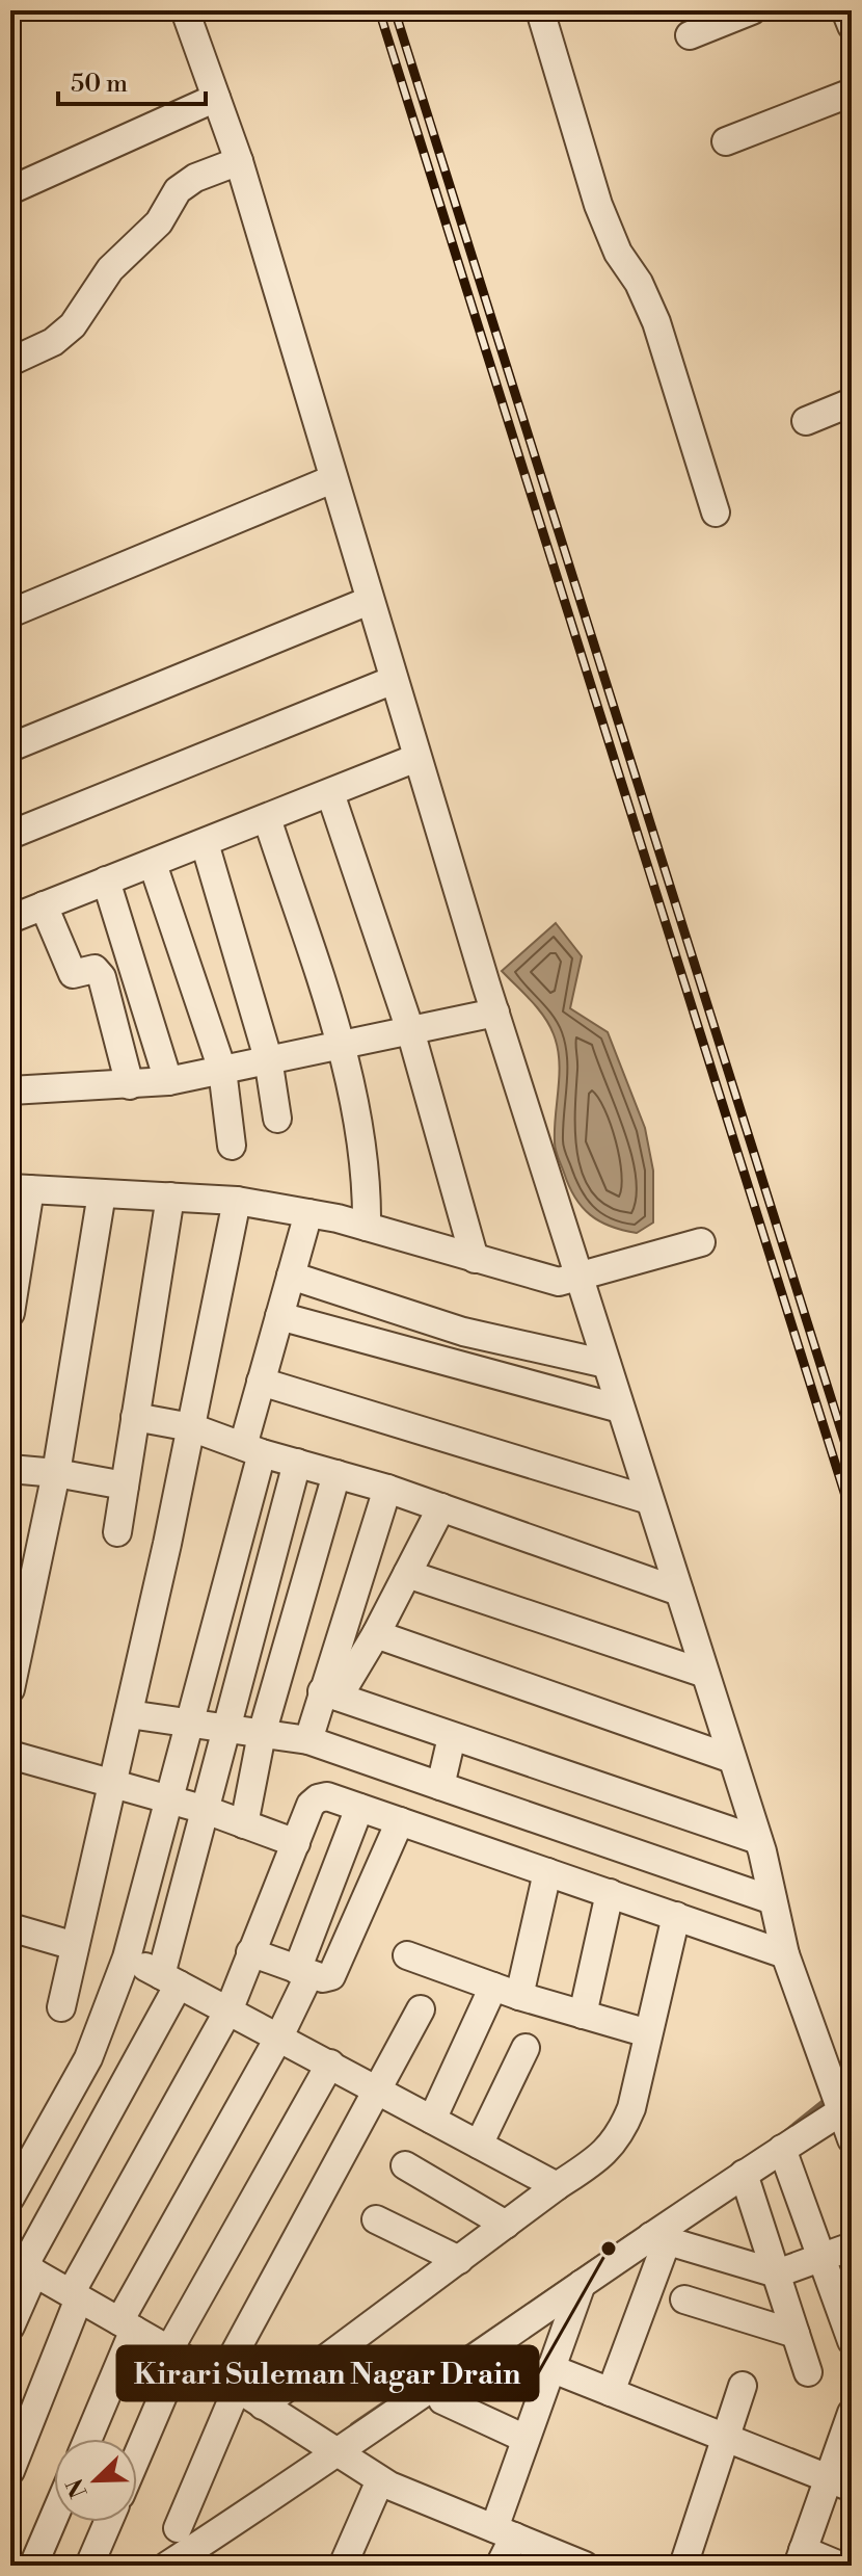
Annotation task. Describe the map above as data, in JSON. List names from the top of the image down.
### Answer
{
  "places": ["Kirari Suleman Nagar Drain"],
  "scale_bar": "50 m",
  "north": "bottom left"
}
